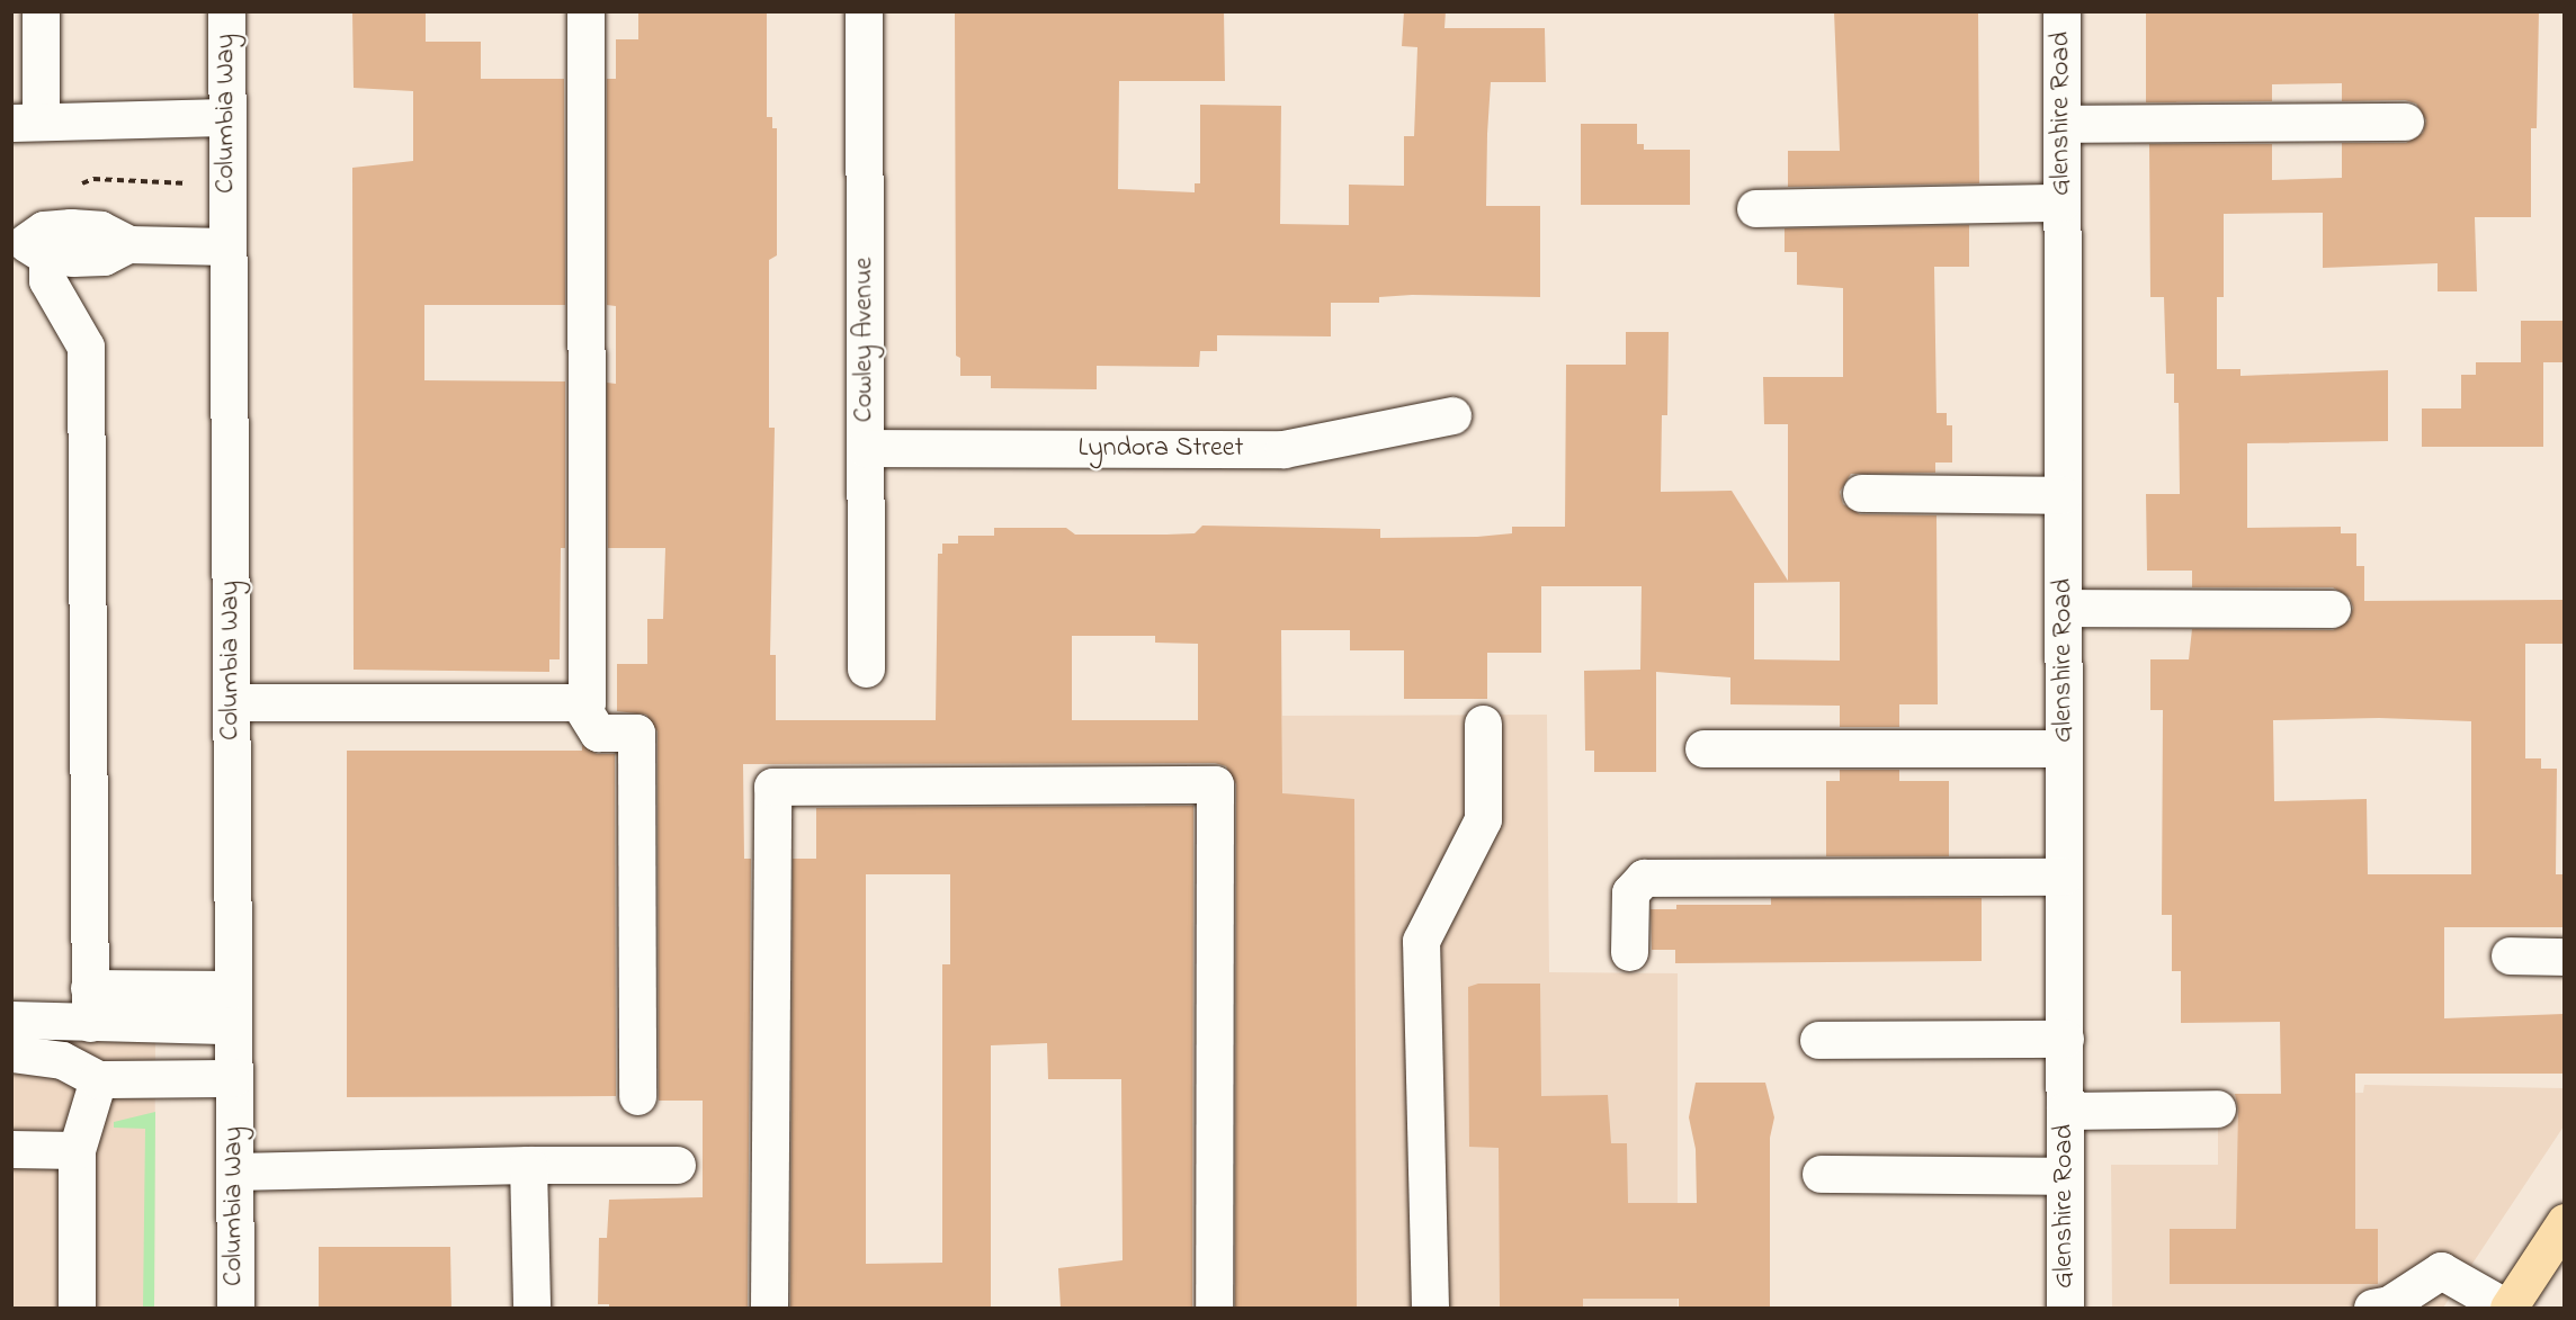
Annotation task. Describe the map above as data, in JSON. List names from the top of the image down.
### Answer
{
  "streets": {
    "street": [
      "Columbia Way",
      "Glenshire Road",
      "Cowley Avenue",
      "Lyndora Street"
    ]
  },
  "crossings": [
    ["Cowley Avenue", "Lyndora Street"]
  ]
}
